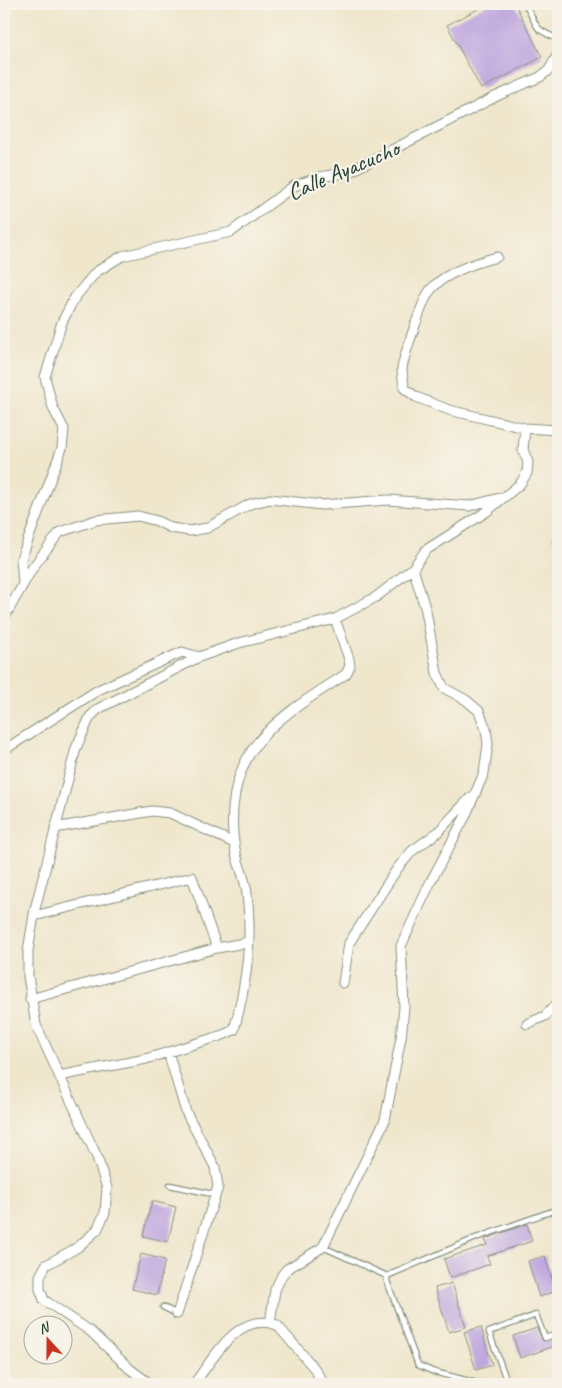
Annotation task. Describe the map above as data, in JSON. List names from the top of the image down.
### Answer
{
  "streets": {
    "street": ["Calle Ayacucho"]
  },
  "north": "top"
}
